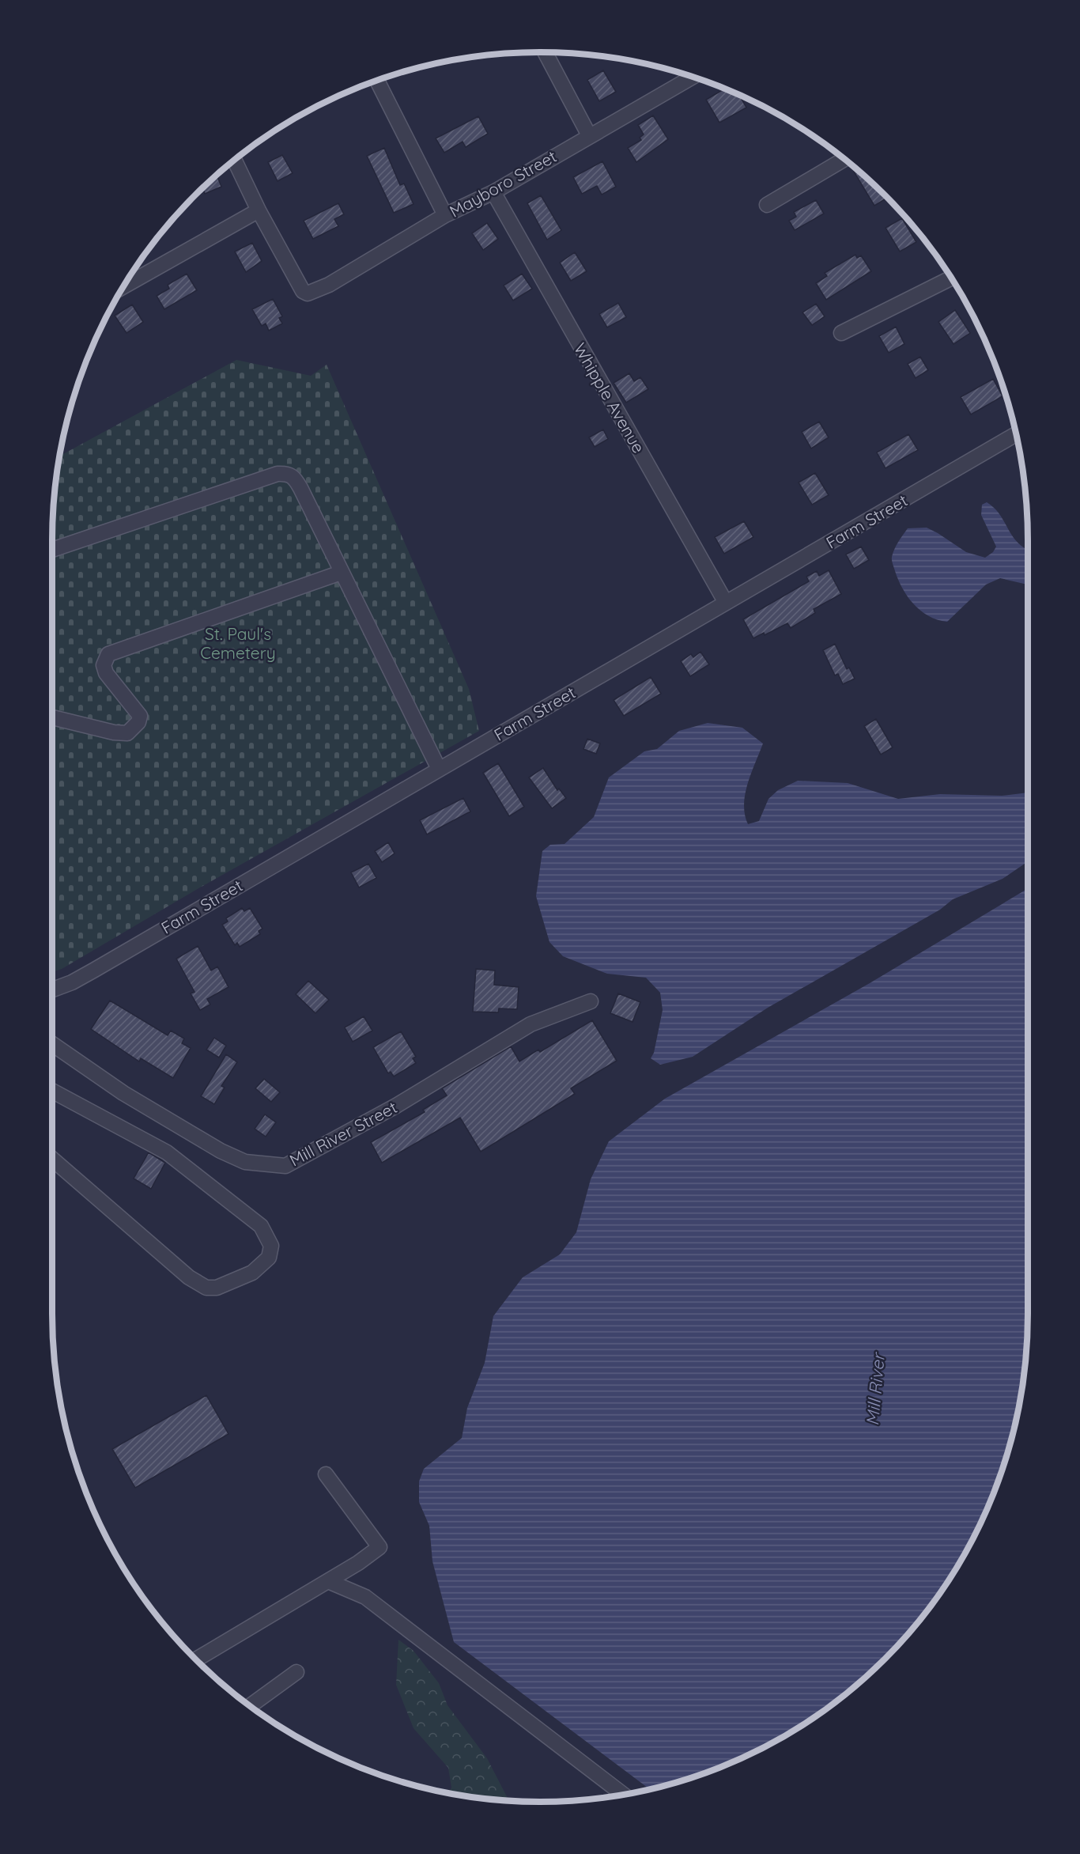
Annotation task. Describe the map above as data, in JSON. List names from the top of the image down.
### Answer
{
  "streets": {
    "street": [
      "Mayboro Street",
      "Whipple Avenue",
      "Farm Street",
      "Mill River Street"
    ]
  },
  "crossings": [
    ["Mayboro Street", "Whipple Avenue"],
    ["Whipple Avenue", "Farm Street"]
  ],
  "water": ["Mill River"],
  "parks": ["St. Paul's Cemetery"]
}
